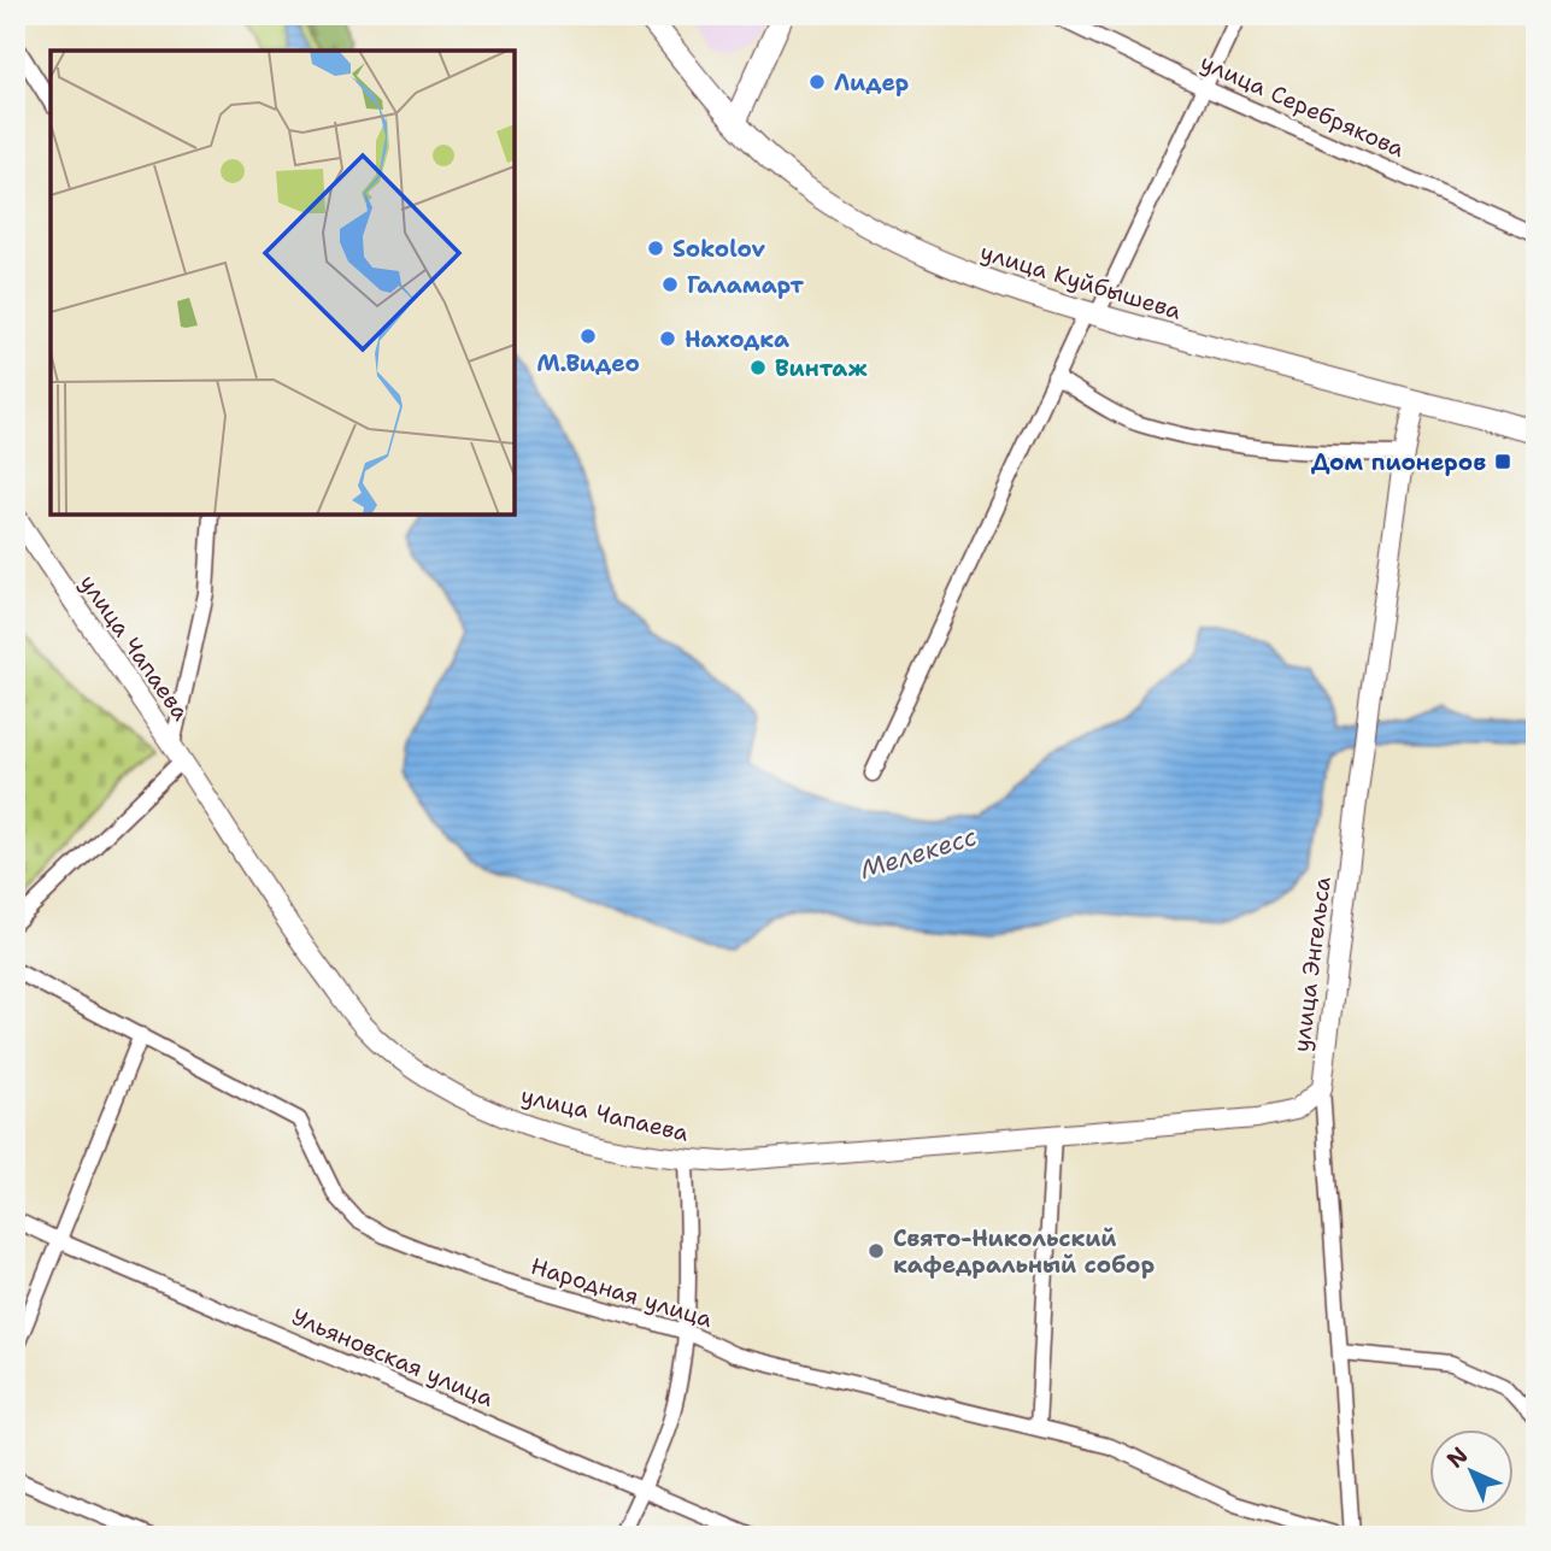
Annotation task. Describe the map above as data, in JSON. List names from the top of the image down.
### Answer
{
  "streets": {
    "main road": ["улица Куйбышева"],
    "street": [
      "улица Серебрякова",
      "улица Чапаева",
      "улица Энгельса",
      "Народная улица",
      "Ульяновская улица"
    ]
  },
  "crossings": [
    ["улица Куйбышева", "улица Энгельса"],
    ["улица Чапаева", "улица Энгельса"]
  ],
  "water": ["Мелекесс"],
  "places": {
    "other": [
      "Лидер",
      "Sokolov",
      "Галамарт",
      "М.Видео",
      "Находка",
      "Винтаж",
      "Свято-Никольский кафедральный собор"
    ],
    "transit": ["Дом пионеров"]
  },
  "north": "top left"
}
